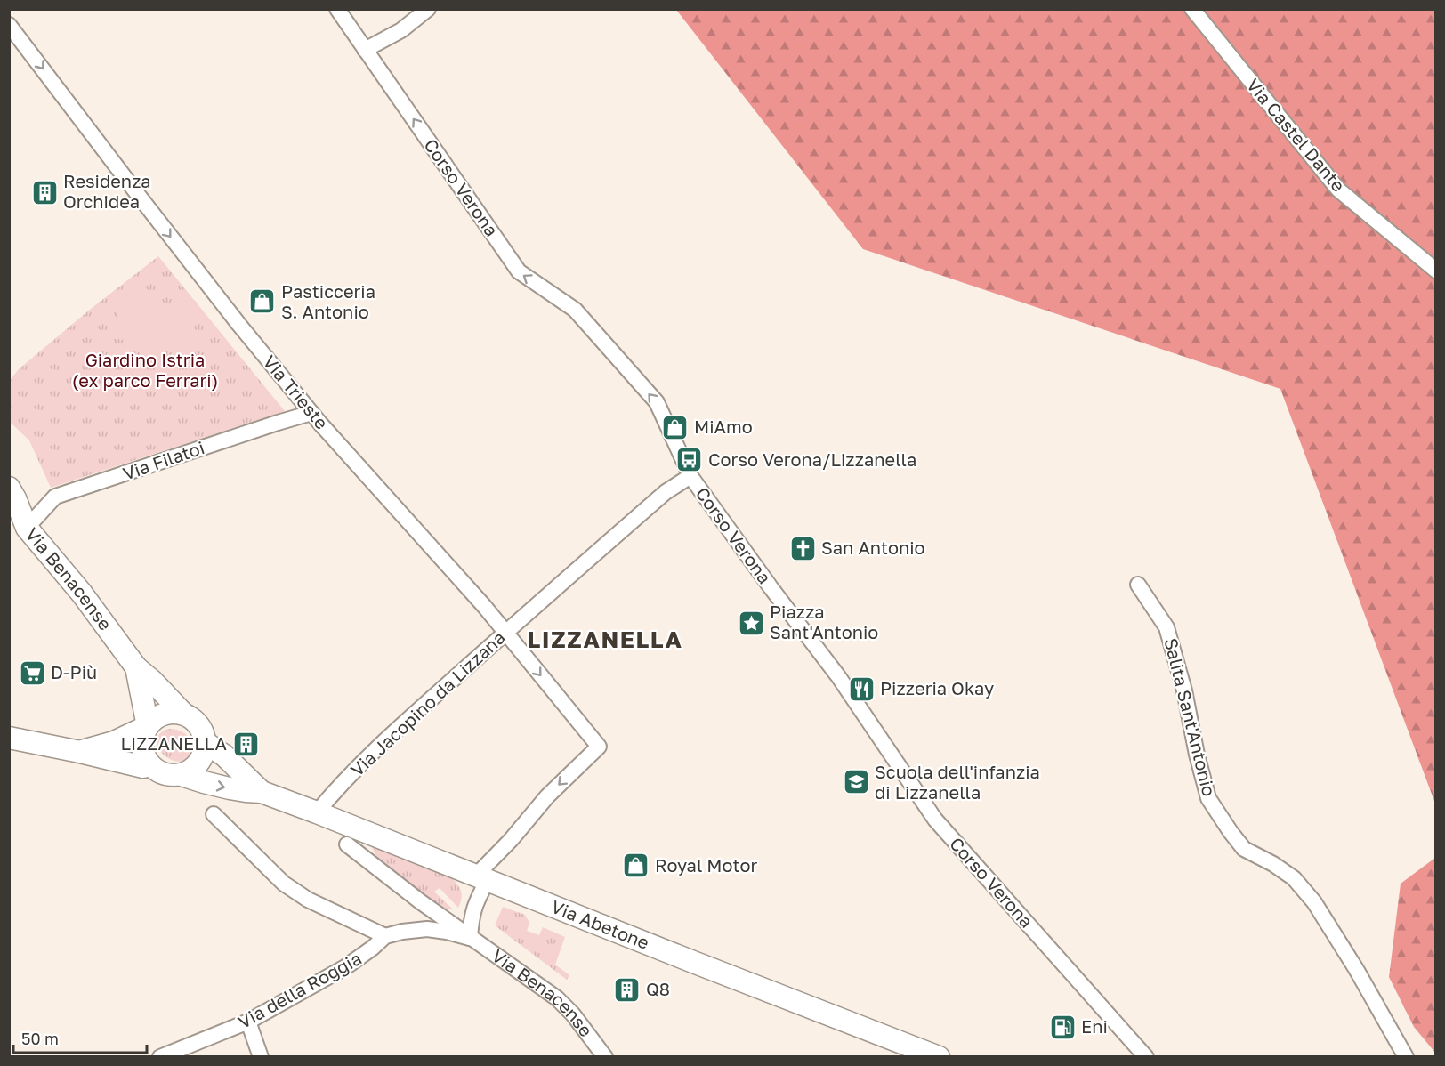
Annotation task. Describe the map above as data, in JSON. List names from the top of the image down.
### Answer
{
  "streets": {
    "main road": ["Via Benacense", "Via Abetone"],
    "street": [
      "Via Castel Dante",
      "Corso Verona",
      "Via Trieste",
      "Via Filatoi",
      "Via Jacopino da Lizzana",
      "Salita Sant'Antonio",
      "Via della Roggia"
    ]
  },
  "crossings": [
    ["Corso Verona", "Via Jacopino da Lizzana"],
    ["Via Trieste", "Via Filatoi"],
    ["Via Trieste", "Via Jacopino da Lizzana"],
    ["Via Trieste", "Via Abetone"],
    ["Via Filatoi", "Via Benacense"],
    ["Via Benacense", "Via della Roggia"],
    ["Via Jacopino da Lizzana", "Via Abetone"]
  ],
  "one_way": ["Corso Verona", "Via Trieste"],
  "districts": ["LIZZANELLA"],
  "parks": ["Giardino Istria (ex parco Ferrari)"],
  "places": {
    "building": ["Residenza Orchidea", "LIZZANELLA", "Q8"],
    "shop": ["Pasticceria S. Antonio", "MiAmo", "Royal Motor"],
    "bus stop": ["Corso Verona/Lizzanella"],
    "church": ["San Antonio"],
    "place": ["Piazza Sant'Antonio"],
    "supermarket": ["D-Più"],
    "restaurant": ["Pizzeria Okay"],
    "school or university": ["Scuola dell'infanzia di Lizzanella"],
    "fuel station": ["Eni"]
  },
  "scale_bar": "50 m"
}
